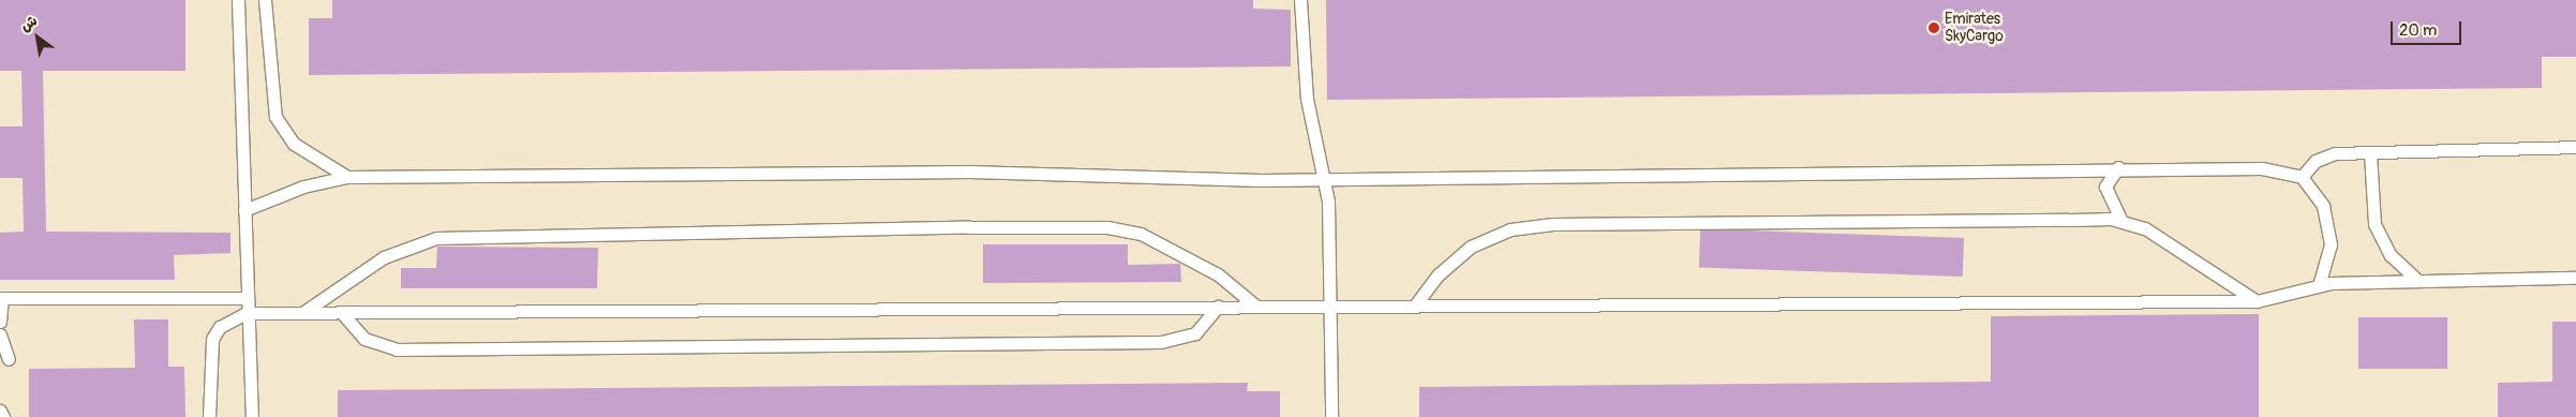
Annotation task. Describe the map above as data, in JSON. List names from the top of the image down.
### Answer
{
  "places": ["Emirates SkyCargo"],
  "scale_bar": "20 m",
  "north": "top left"
}
